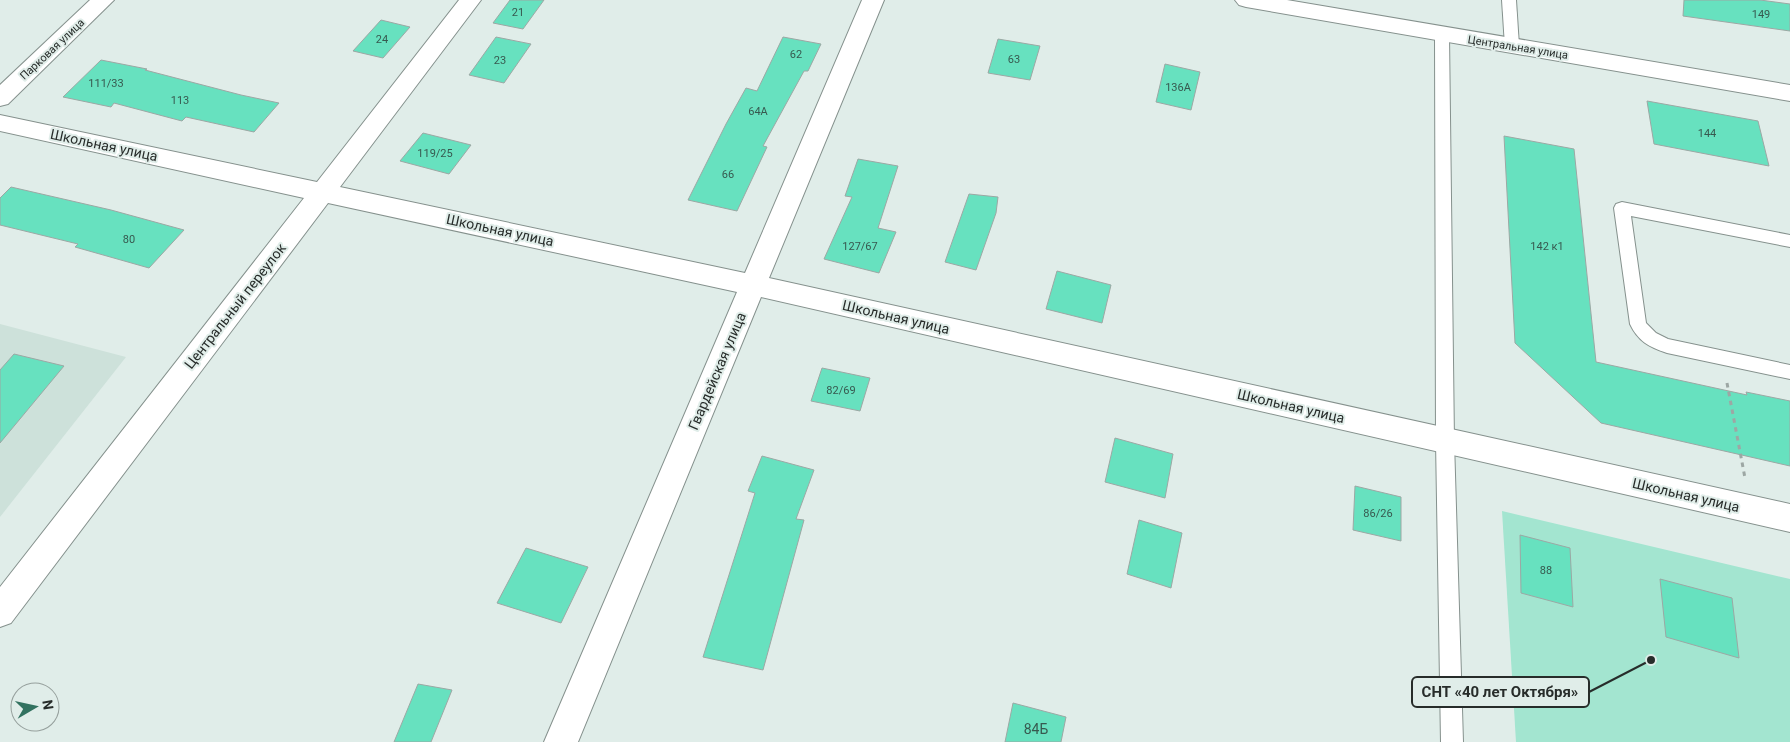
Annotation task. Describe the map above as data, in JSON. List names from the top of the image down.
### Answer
{
  "streets": {
    "street": [
      "Центральная улица",
      "Парковая улица",
      "Школьная улица",
      "Центральный переулок",
      "Гвардейская улица"
    ]
  },
  "crossings": [
    ["Школьная улица", "Центральный переулок"],
    ["Школьная улица", "Гвардейская улица"]
  ],
  "places": ["СНТ «40 лет Октября»"],
  "house_numbers": [
    "21",
    "149",
    "24",
    "62",
    "63",
    "23",
    "111/33",
    "136А",
    "113",
    "64А",
    "144",
    "119/25",
    "66",
    "80",
    "127/67",
    "142 к1",
    "82/69",
    "86/26",
    "88",
    "84Б"
  ],
  "north": "right"
}
